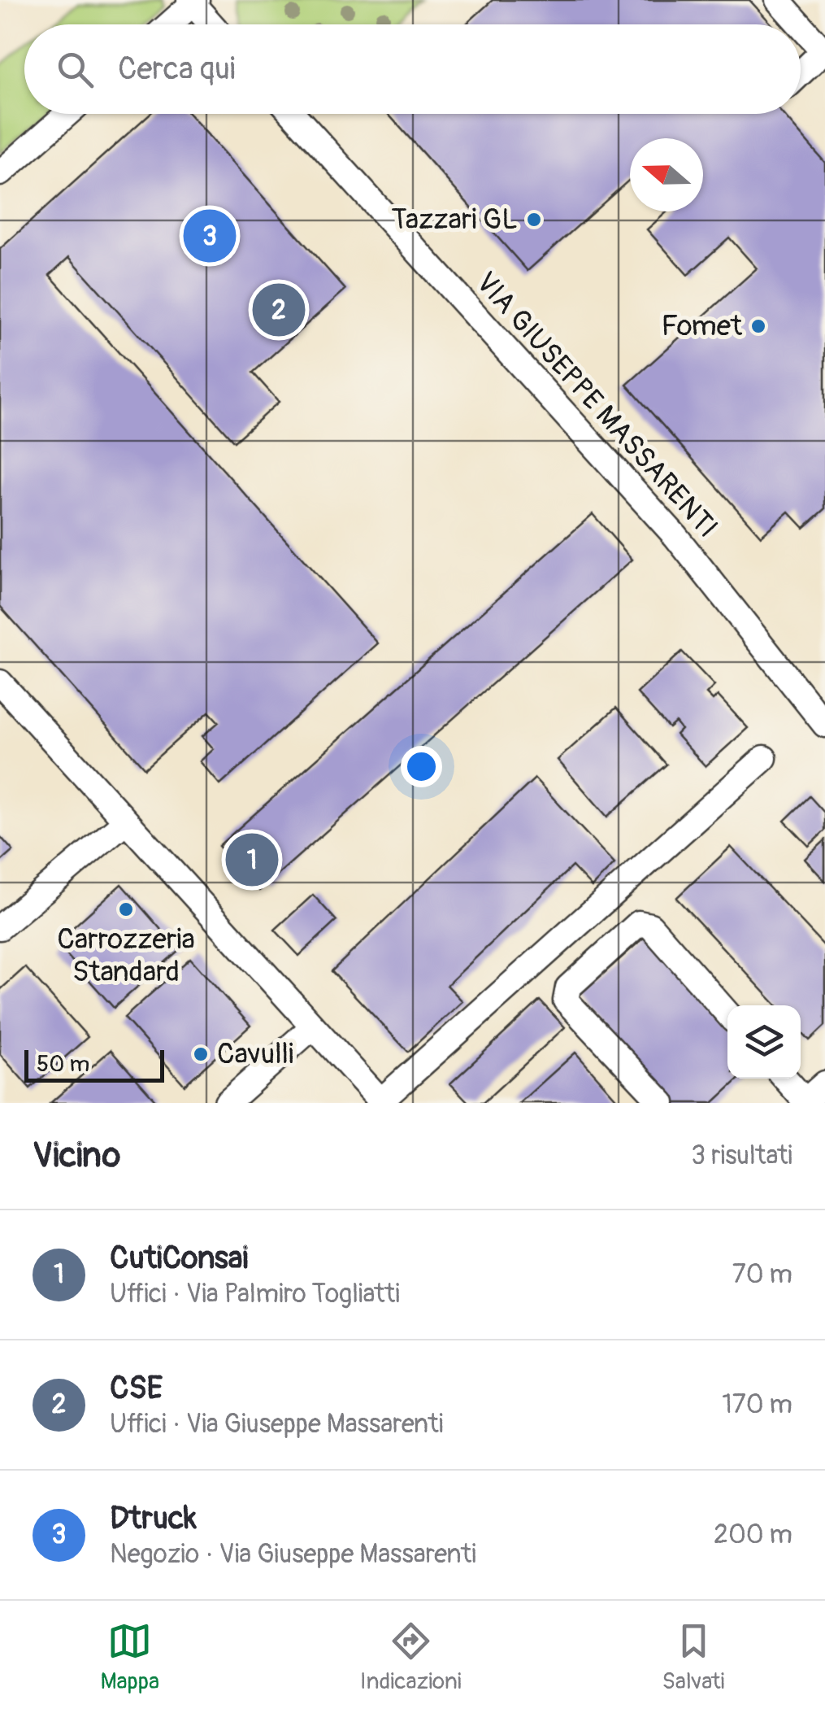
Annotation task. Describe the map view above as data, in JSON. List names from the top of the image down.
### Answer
{
  "streets": {
    "street": ["VIA GIUSEPPE MASSARENTI"]
  },
  "places": [
    "Tazzari GL",
    "Fomet",
    "Carrozzeria Standard",
    "Cavulli"
  ],
  "scale_bar": "50 m",
  "north": "left",
  "page": {
    "search": "Cerca qui",
    "pins": ["3", "2", "1"],
    "scale": "50 m",
    "heading": ["Vicino", "3 risultati"],
    "list": [
      {
        "mark": "1",
        "name": "CutiConsai",
        "note": "Uffici · Via Palmiro Togliatti",
        "value": "70 m"
      },
      {
        "mark": "2",
        "name": "CSE",
        "note": "Uffici · Via Giuseppe Massarenti",
        "value": "170 m"
      },
      {
        "mark": "3",
        "name": "Dtruck",
        "note": "Negozio · Via Giuseppe Massarenti",
        "value": "200 m"
      }
    ],
    "nav": ["Mappa", "Indicazioni", "Salvati"]
  }
}
